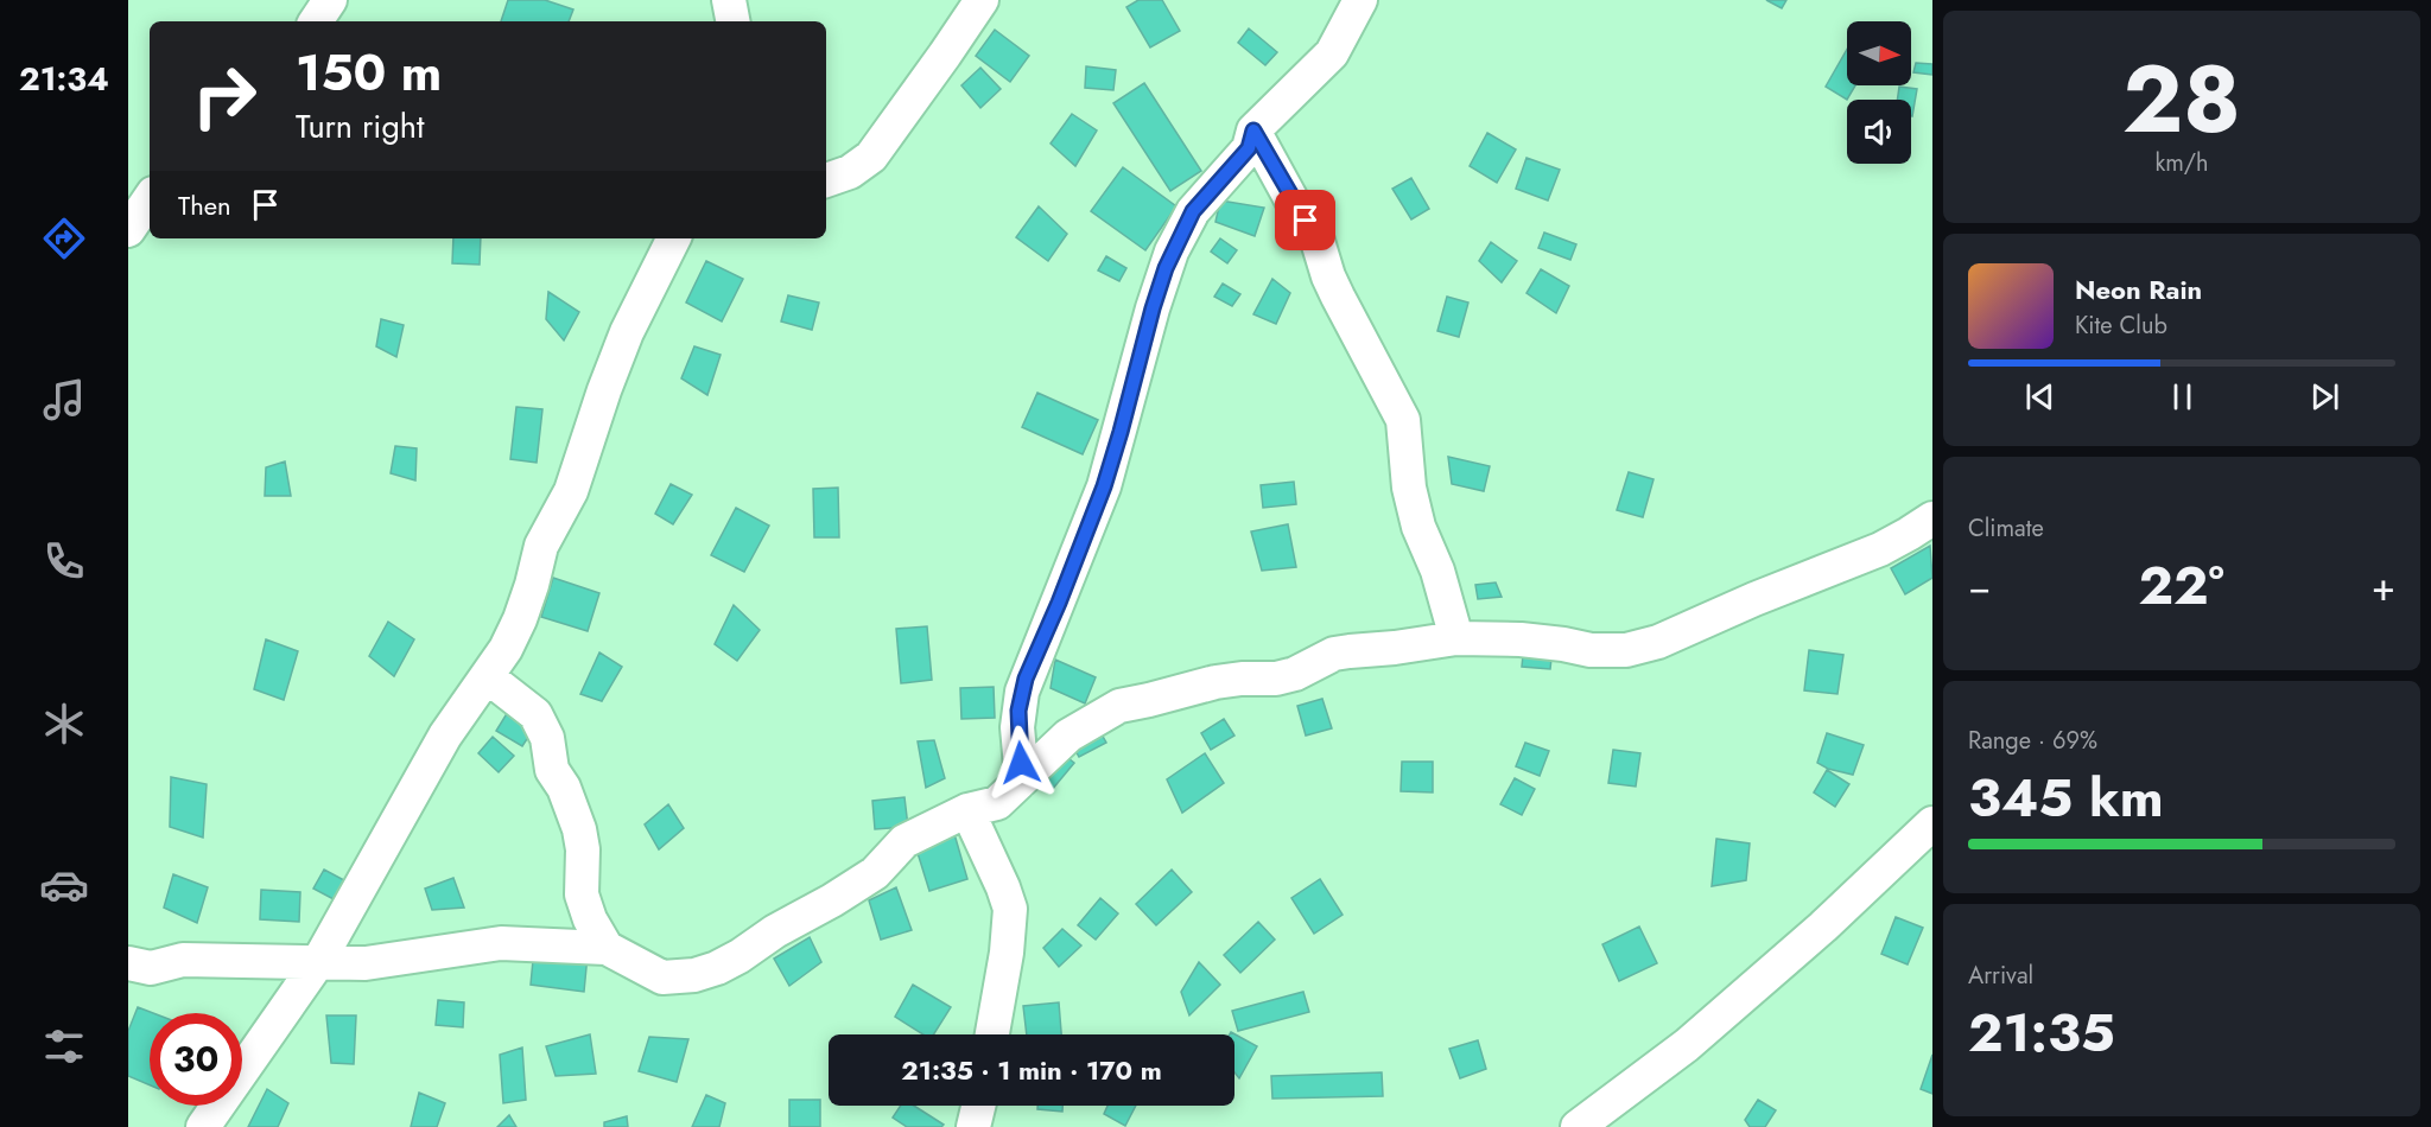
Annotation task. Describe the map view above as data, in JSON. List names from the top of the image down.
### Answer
{
  "north": "right",
  "page": {
    "tabs": "21:34",
    "tile": [
      ["28", "km/h"],
      "Climate",
      ["Range · 69%", "345 km"],
      ["Arrival", "21:35"]
    ],
    "turn": ["150 m", "Turn right"],
    "then": "Then",
    "song": ["Neon Rain", "Kite Club"],
    "heat": ["−", "22°", "+"],
    "limit": "30",
    "trip": "21:35 · 1 min · 170 m"
  }
}
